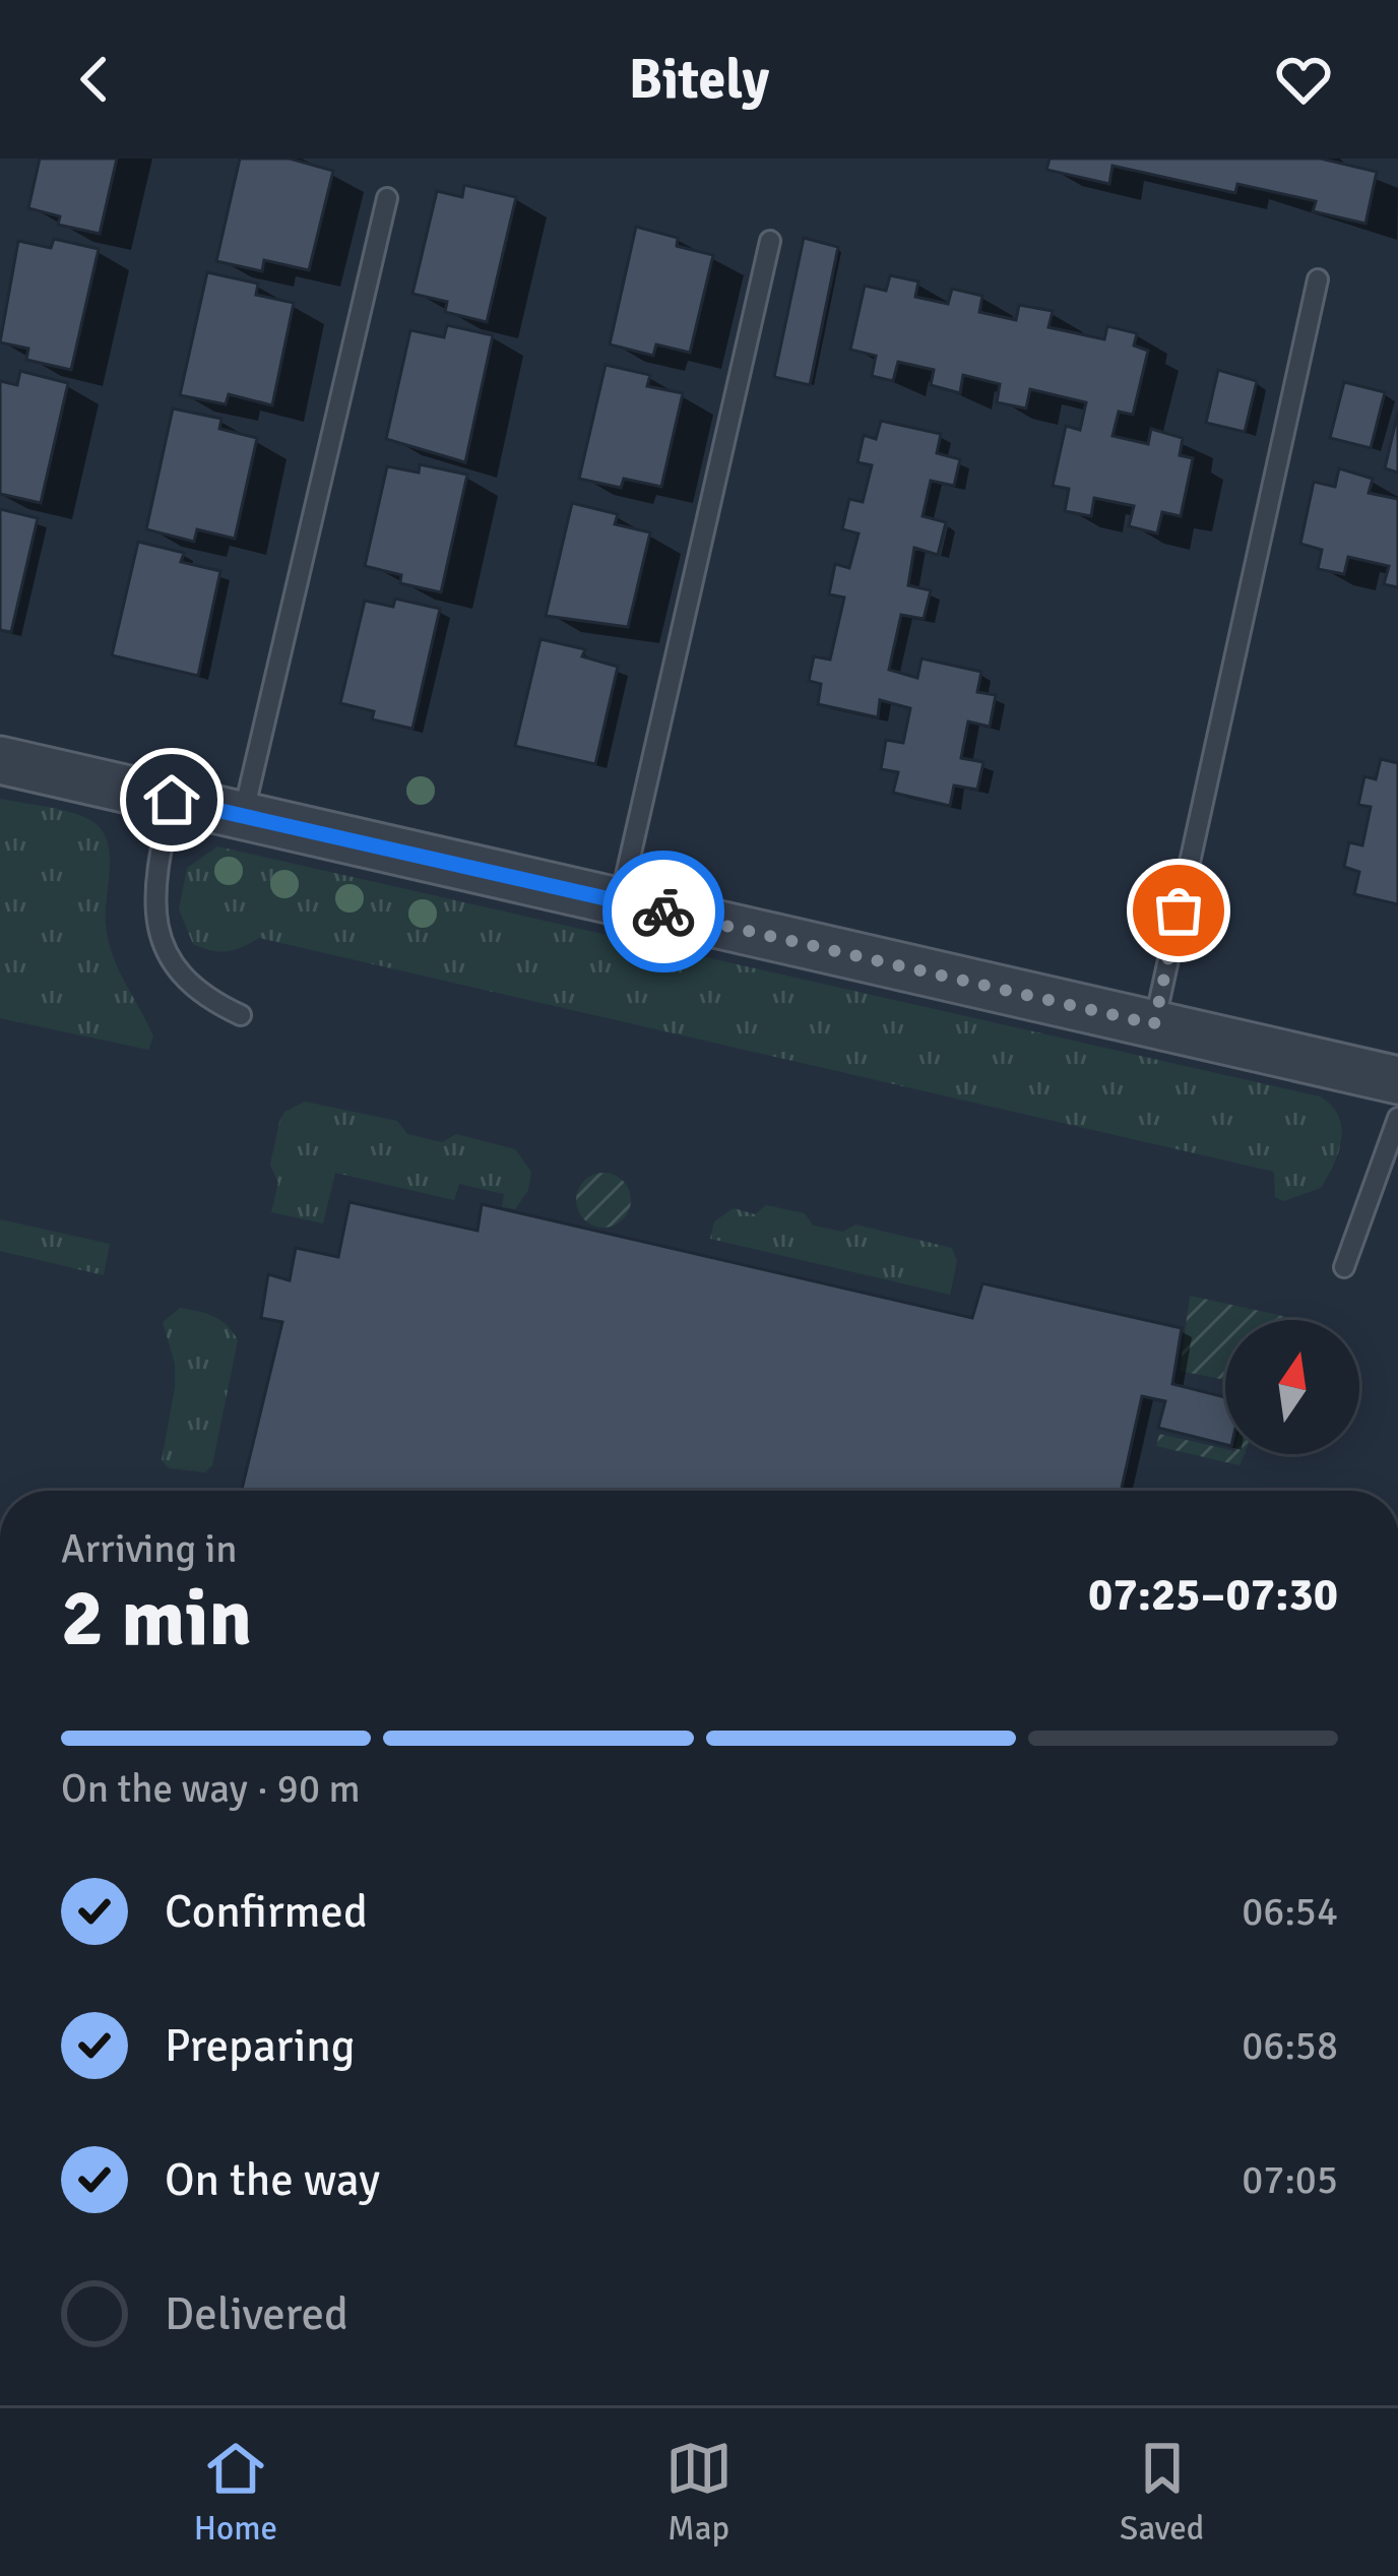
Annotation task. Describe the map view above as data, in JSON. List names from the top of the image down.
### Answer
{
  "north": "top",
  "page": {
    "header": "Bitely",
    "heading": ["2 min", "Arriving in", "07:25–07:30"],
    "bar": "On the way · 90 m",
    "list": [
      ["Confirmed", "06:54"],
      ["Preparing", "06:58"],
      ["On the way", "07:05"],
      "Delivered"
    ],
    "tabs": ["Home", "Map", "Saved"]
  }
}
